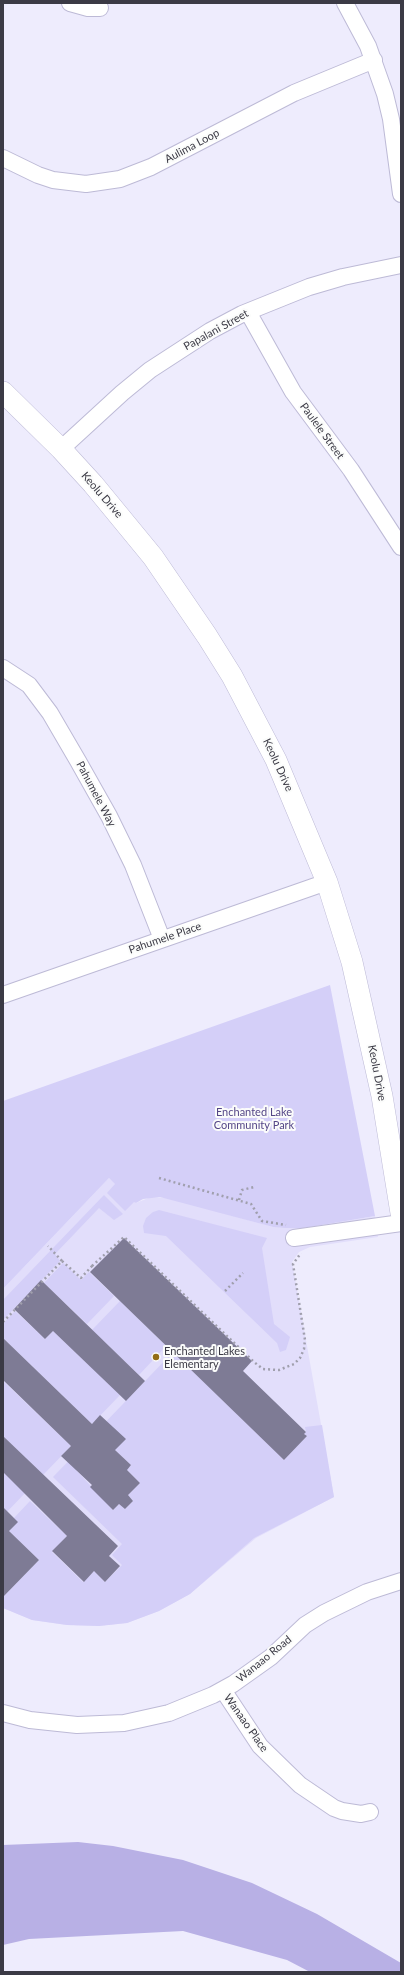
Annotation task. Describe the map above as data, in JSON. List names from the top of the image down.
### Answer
{
  "streets": {
    "main road": ["Keolu Drive"],
    "street": [
      "Aulima Loop",
      "Papalani Street",
      "Paulele Street",
      "Pahumele Way",
      "Pahumele Place",
      "Wanaao Road",
      "Wanaao Place"
    ]
  },
  "crossings": [
    ["Papalani Street", "Paulele Street"],
    ["Papalani Street", "Keolu Drive"],
    ["Keolu Drive", "Pahumele Place"],
    ["Pahumele Way", "Pahumele Place"],
    ["Wanaao Road", "Wanaao Place"]
  ],
  "parks": ["Enchanted Lake Community Park"],
  "places": ["Enchanted Lakes Elementary"]
}
